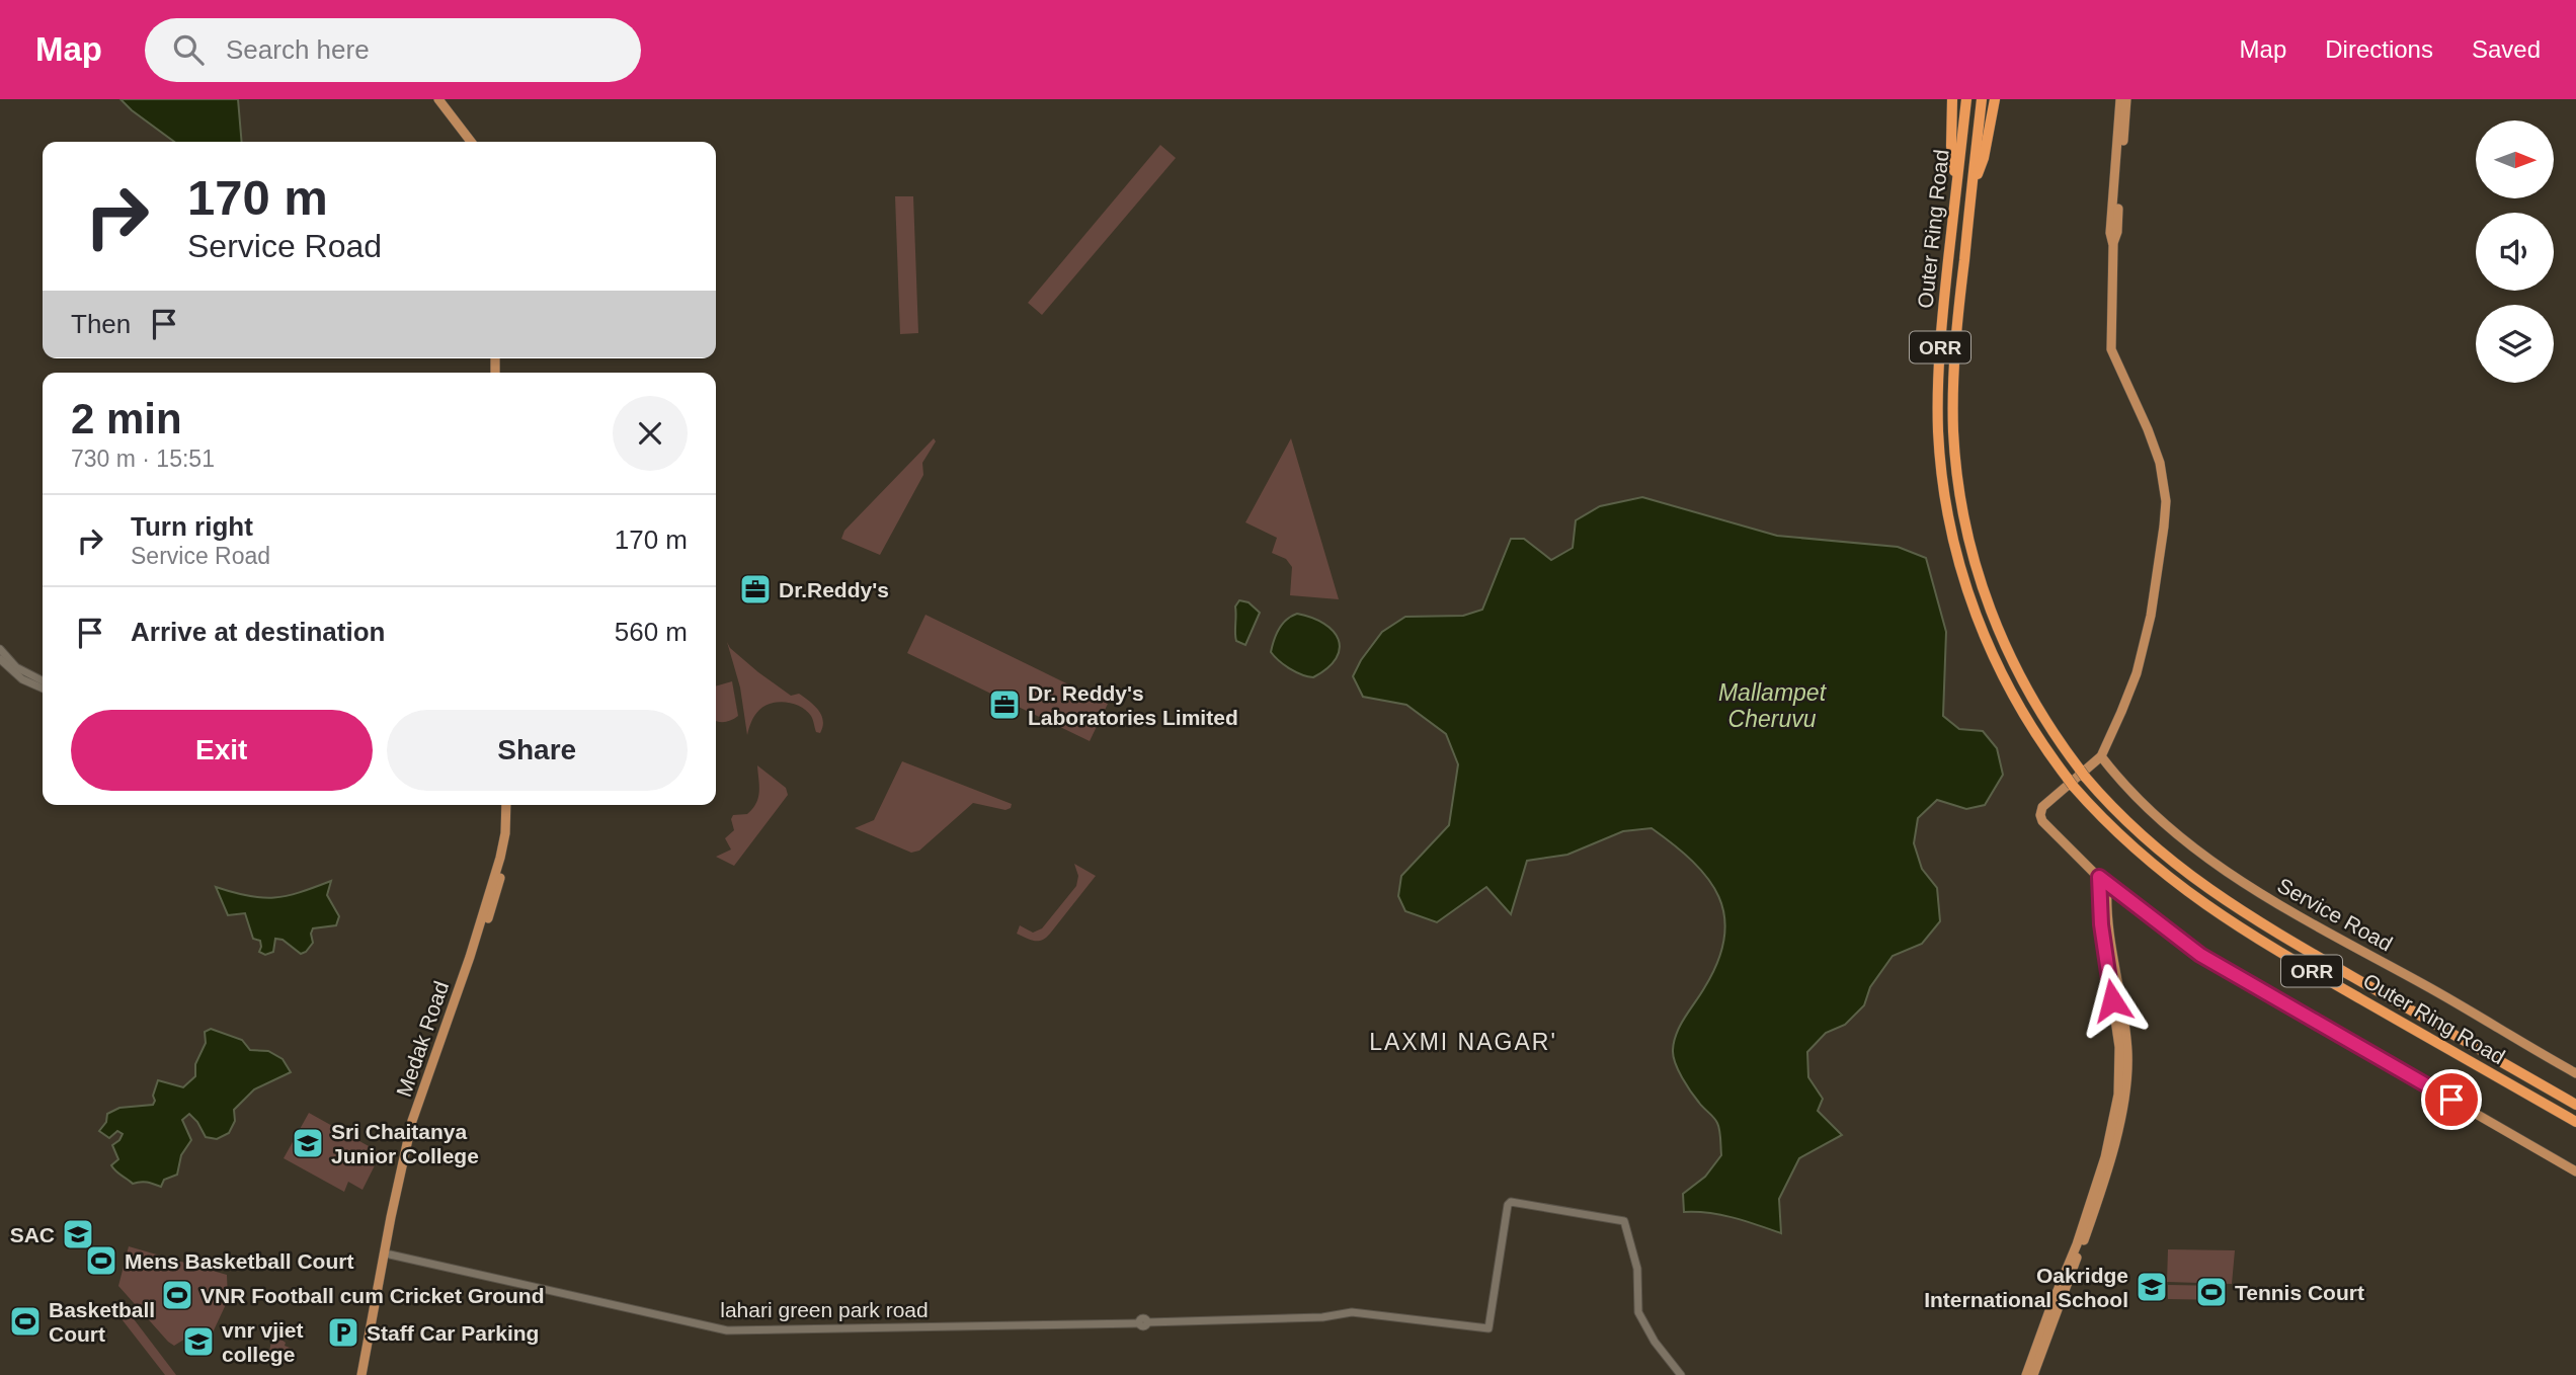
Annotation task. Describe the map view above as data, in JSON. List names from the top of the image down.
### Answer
{
  "streets": {
    "highway": ["Outer Ring Road", "ORR"],
    "main road": ["Service Road", "Medak Road"],
    "street": ["lahari green park road"]
  },
  "crossings": [
    ["Medak Road", "lahari green park road"]
  ],
  "districts": ["LAXMI NAGAR'"],
  "water": ["Mallampet Cheruvu"],
  "places": {
    "office": ["Dr.Reddy's", "Dr. Reddy's Laboratories Limited"],
    "school or university": [
      "Sri Chaitanya Junior College",
      "SAC",
      "Oakridge International School",
      "vnr vjiet college"
    ],
    "sports": [
      "Mens Basketball Court",
      "Tennis Court",
      "VNR Football cum Cricket Ground",
      "Basketball Court"
    ],
    "parking": ["Staff Car Parking"]
  },
  "north": "right",
  "page": {
    "header": "Map",
    "search": "Search here",
    "nav": ["Map", "Directions", "Saved"],
    "turn": ["170 m", "Service Road"],
    "then": "Then",
    "heading": ["2 min", "730 m · 15:51"],
    "list": [
      {
        "name": "Turn right",
        "note": "Service Road",
        "value": "170 m"
      },
      {
        "name": "Arrive at destination",
        "value": "560 m"
      }
    ],
    "buttons": ["Exit", "Share"]
  }
}
